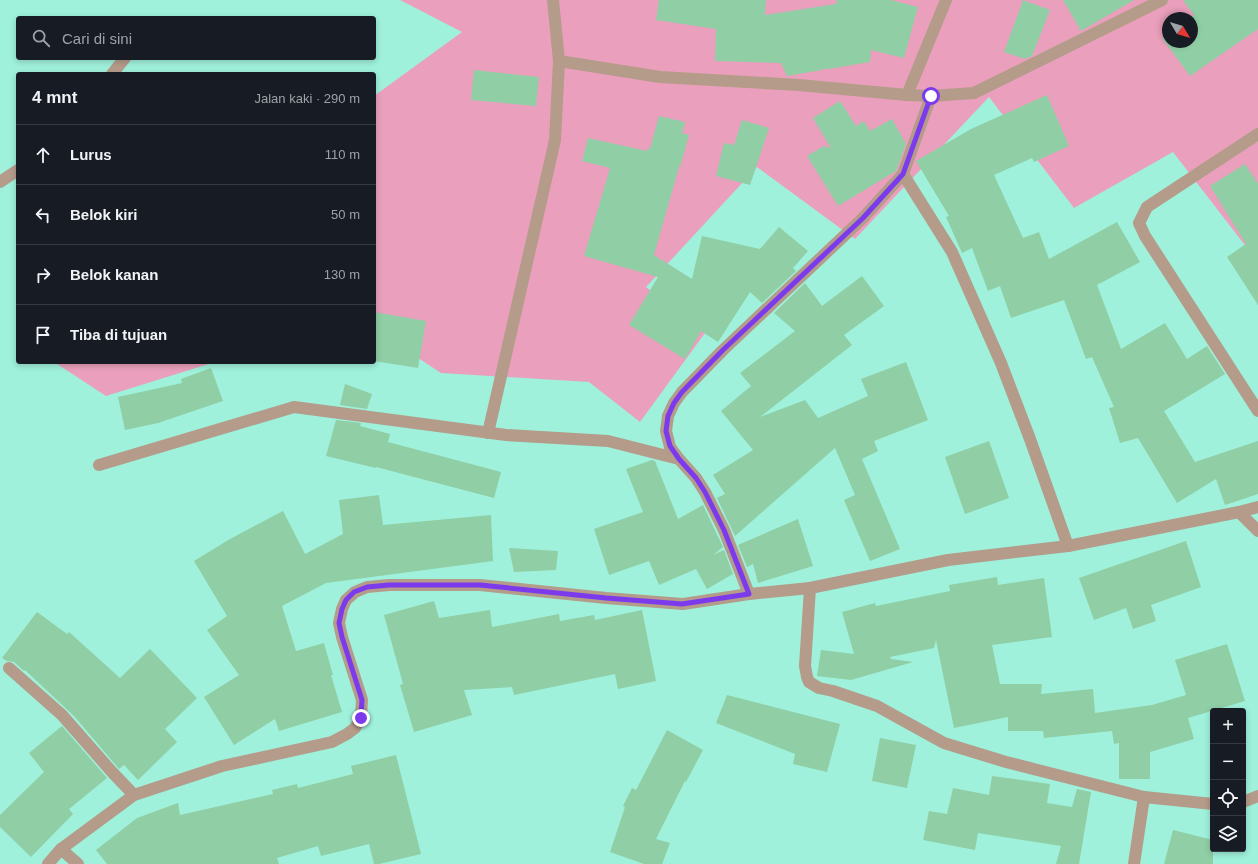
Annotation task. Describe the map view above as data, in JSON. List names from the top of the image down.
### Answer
{
  "north": "bottom right",
  "page": {
    "search": "Cari di sini",
    "heading": ["4 mnt", "Jalan kaki · 290 m"],
    "list": [
      ["Lurus", "110 m"],
      ["Belok kiri", "50 m"],
      ["Belok kanan", "130 m"],
      "Tiba di tujuan"
    ],
    "map_buttons": ["+", "−"]
  }
}
